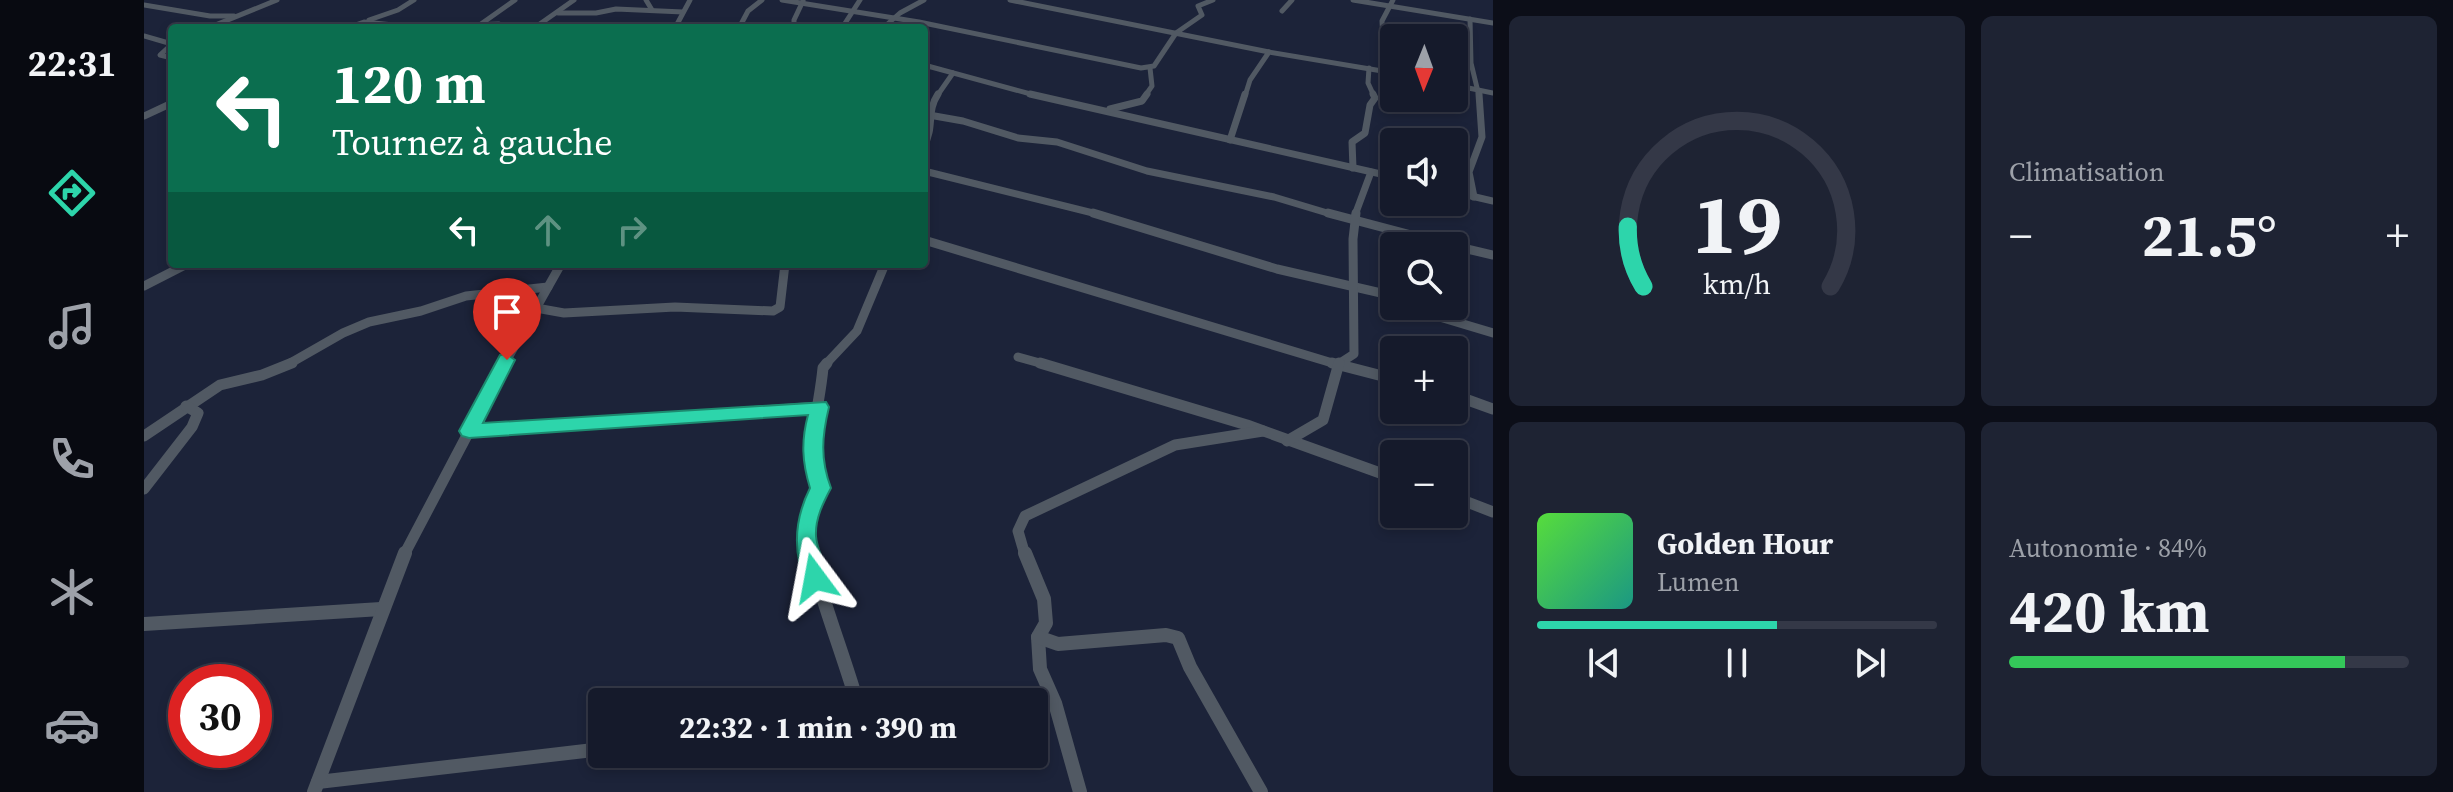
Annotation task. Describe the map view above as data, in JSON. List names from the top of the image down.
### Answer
{
  "north": "bottom",
  "page": {
    "tabs": "22:31",
    "tile": [
      "Climatisation",
      ["Autonomie · 84%", "420 km"]
    ],
    "map_buttons": ["+", "−"],
    "turn": ["120 m", "Tournez à gauche"],
    "heat": ["−", "21.5°", "+"],
    "song": ["Golden Hour", "Lumen"],
    "limit": "30",
    "trip": "22:32 · 1 min · 390 m",
    "gauge": ["19", "km/h"]
  }
}
